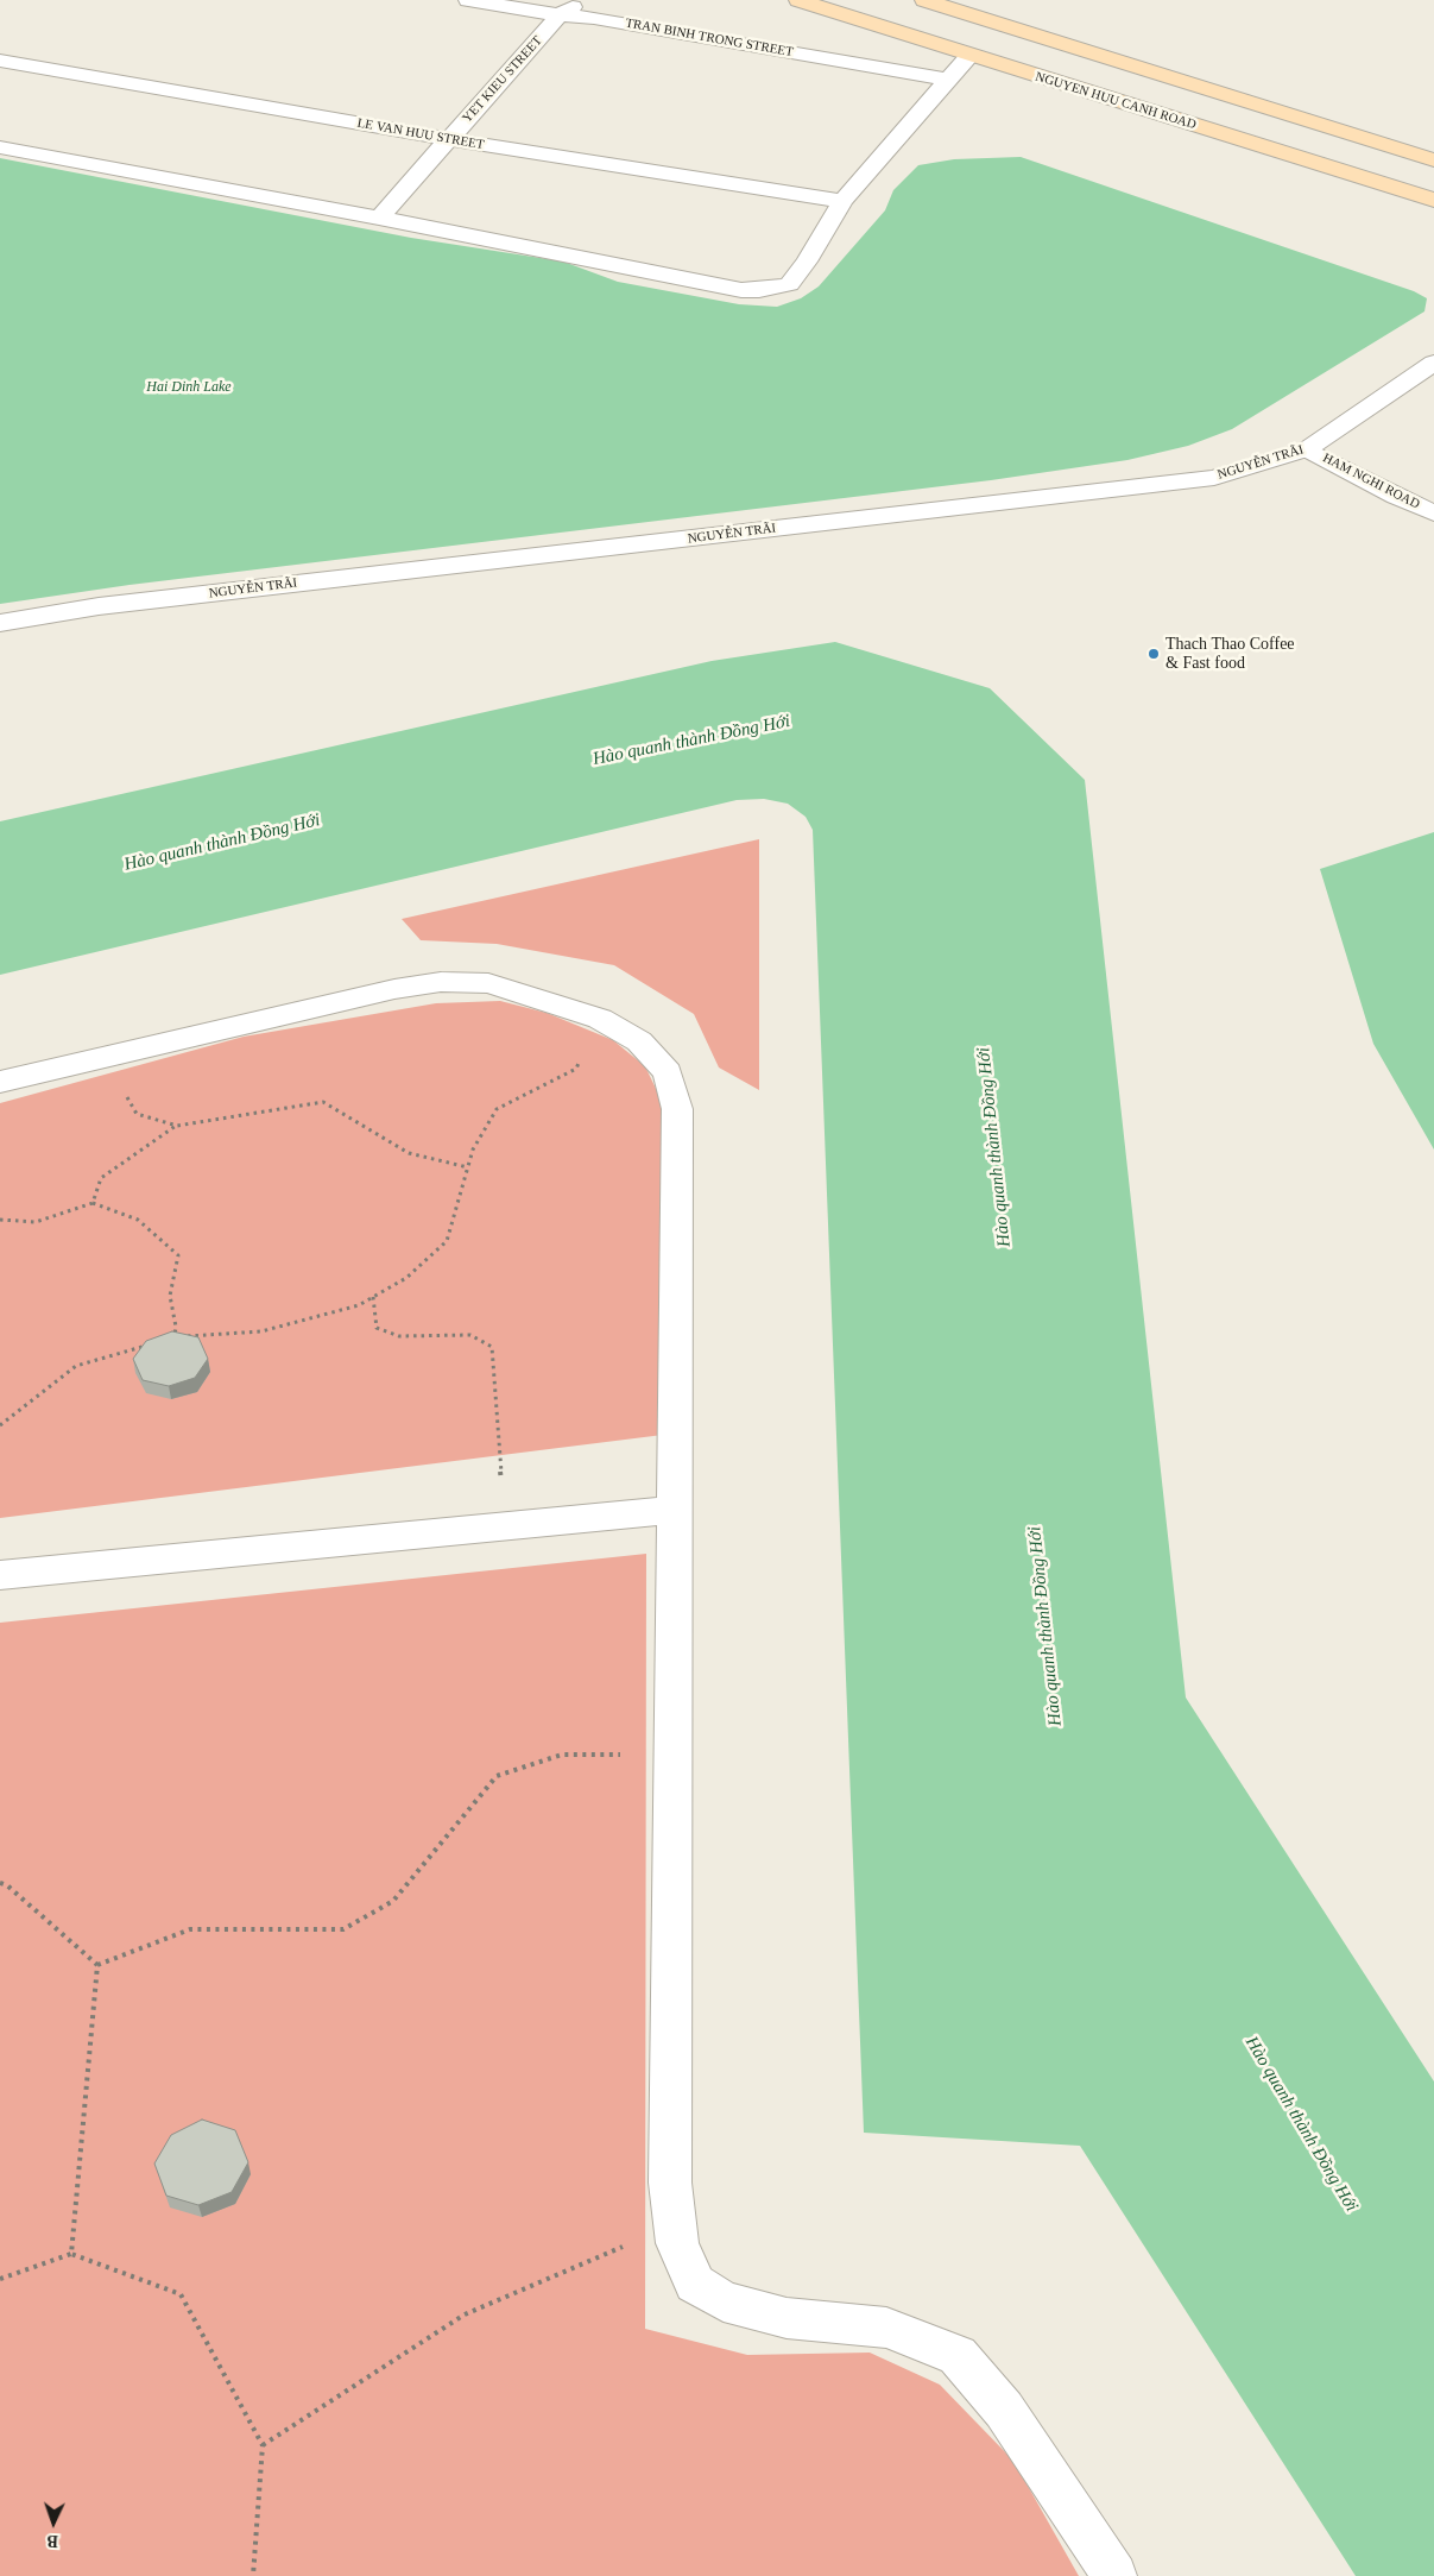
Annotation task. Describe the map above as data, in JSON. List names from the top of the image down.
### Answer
{
  "streets": {
    "main road": ["NGUYEN HUU CANH ROAD"],
    "street": [
      "TRAN BINH TRONG STREET",
      "YET KIEU STREET",
      "LE VAN HUU STREET",
      "NGUYỄN TRÃI",
      "HAM NGHI ROAD"
    ]
  },
  "crossings": [
    ["TRAN BINH TRONG STREET", "YET KIEU STREET"],
    ["YET KIEU STREET", "LE VAN HUU STREET"],
    ["NGUYỄN TRÃI", "HAM NGHI ROAD"]
  ],
  "water": ["Hai Dinh Lake", "Hào quanh thành Đồng Hới"],
  "places": ["Thach Thao Coffee & Fast food"],
  "north": "bottom"
}
